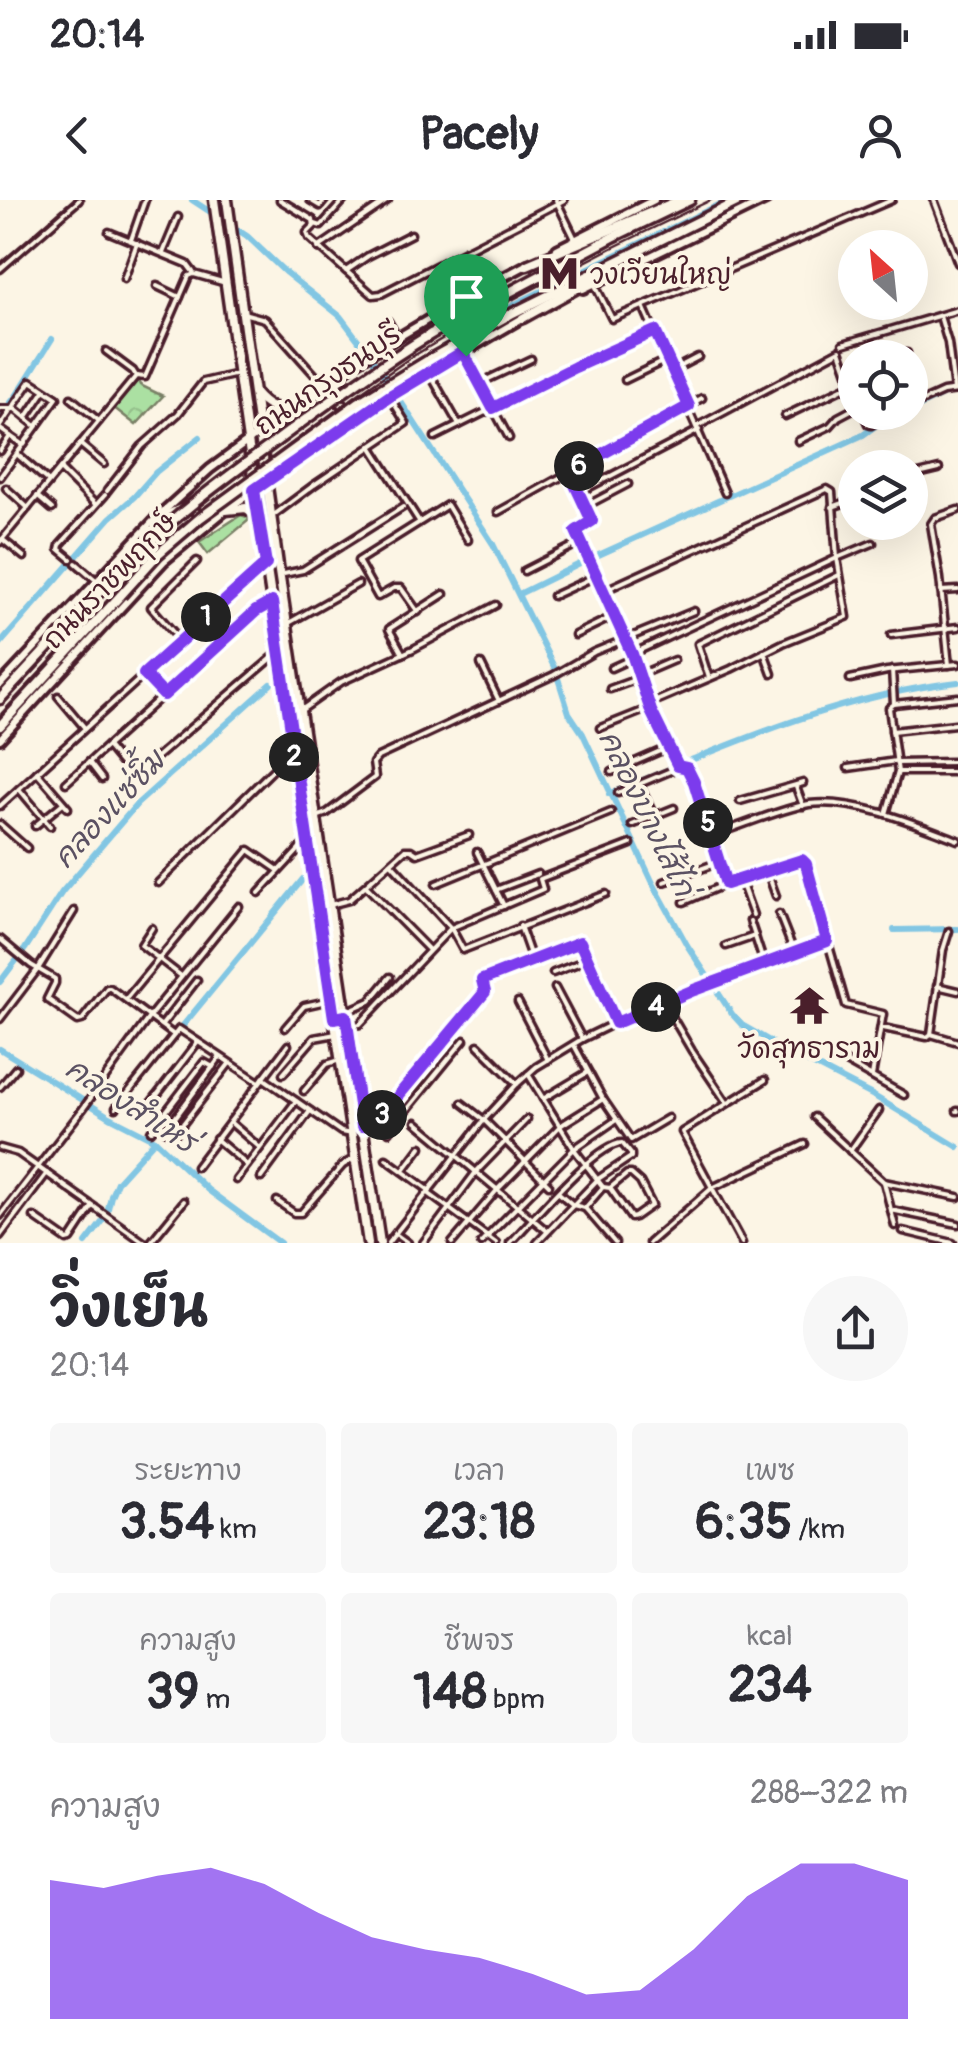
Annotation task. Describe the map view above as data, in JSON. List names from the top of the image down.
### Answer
{
  "streets": {
    "main road": ["ถนนกรุงธนบุรี", "ถนนราชพฤกษ์"]
  },
  "crossings": [
    ["ถนนกรุงธนบุรี", "ถนนราชพฤกษ์"]
  ],
  "water": ["คลองแซ่ซิ้ม", "คลองบางไส้ไก่", "คลองสำเหร่"],
  "places": {
    "metro station": ["วงเวียนใหญ่"],
    "temple": ["วัดสุทธาราม"]
  },
  "north": "top left",
  "page": {
    "status": "20:14",
    "header": "Pacely",
    "pins": [
      "6",
      "1",
      "2",
      "5",
      "4",
      "3"
    ],
    "heading": ["วิ่งเย็น", "20:14"],
    "stats": [
      ["ระยะทาง", "3.54 km"],
      ["เวลา", "23:18"],
      ["เพซ", "6:35 /km"],
      ["ความสูง", "39 m"],
      ["ชีพจร", "148 bpm"],
      ["kcal", "234"]
    ],
    "chart": ["ความสูง", "288–322 m"]
  }
}
